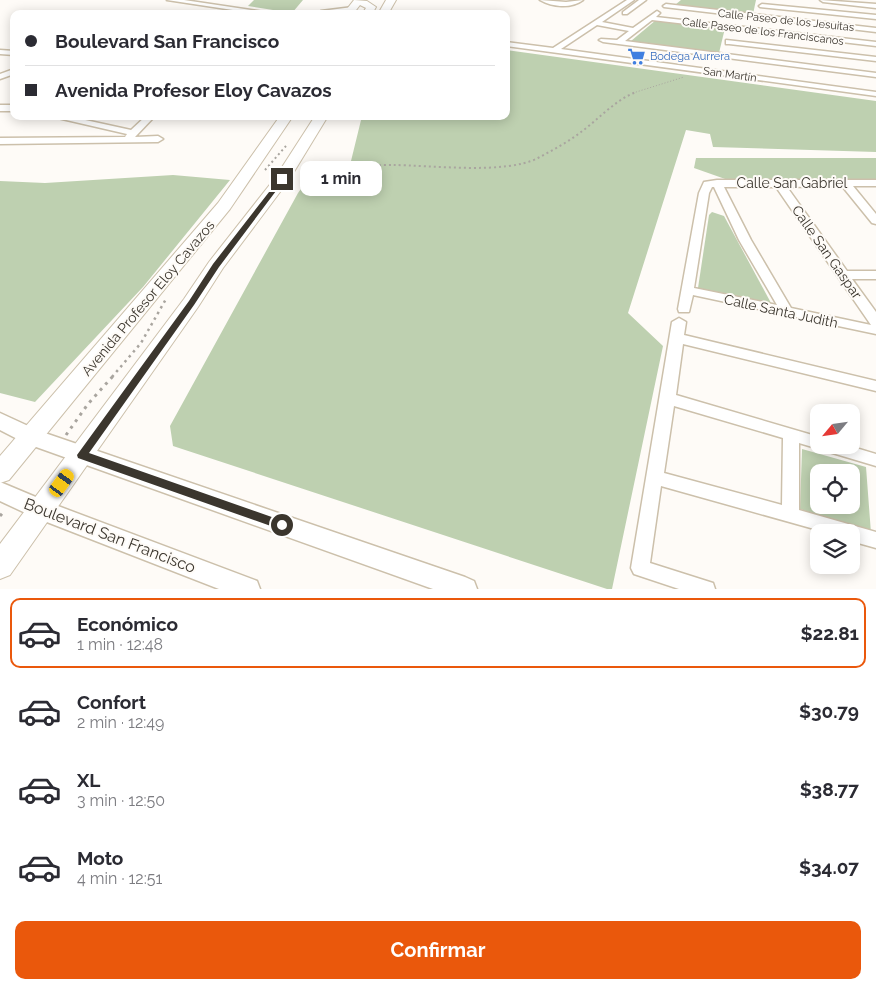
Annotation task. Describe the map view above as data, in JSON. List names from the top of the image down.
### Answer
{
  "streets": {
    "main road": ["Avenida Profesor Eloy Cavazos"],
    "street": [
      "Calle Paseo de los Jesuitas",
      "Calle Paseo de los Franciscanos",
      "San Martín",
      "Calle San Gabriel",
      "Calle San Gaspar",
      "Calle Santa Judith",
      "Boulevard San Francisco"
    ]
  },
  "crossings": [
    ["Calle San Gabriel", "Calle San Gaspar"]
  ],
  "places": {
    "supermarket": ["Bodega Aurrera"]
  },
  "north": "bottom left",
  "page": {
    "banner": ["Boulevard San Francisco", "Avenida Profesor Eloy Cavazos"],
    "bubble": "1 min",
    "list": [
      {
        "name": "Económico",
        "note": "1 min · 12:48",
        "value": "$22.81"
      },
      {
        "name": "Confort",
        "note": "2 min · 12:49",
        "value": "$30.79"
      },
      {
        "name": "XL",
        "note": "3 min · 12:50",
        "value": "$38.77"
      },
      {
        "name": "Moto",
        "note": "4 min · 12:51",
        "value": "$34.07"
      }
    ],
    "buttons": "Confirmar"
  }
}
